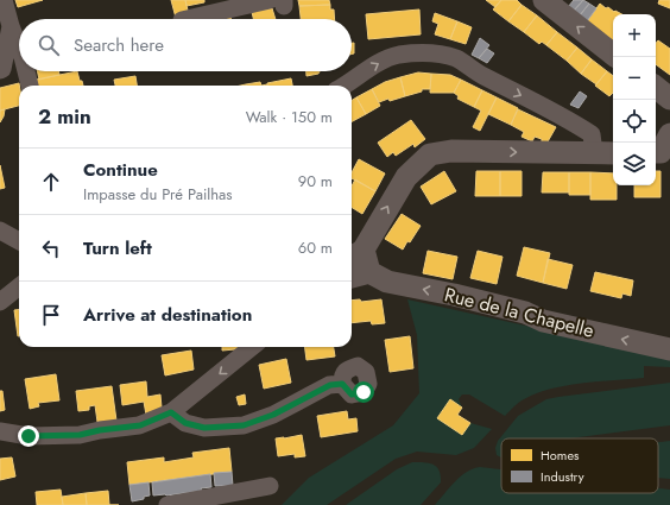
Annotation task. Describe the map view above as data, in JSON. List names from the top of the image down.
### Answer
{
  "streets": {
    "street": ["Rue de la Chapelle"]
  },
  "one_way": ["Rue de la Chapelle"],
  "legend": ["Homes", "Industry"],
  "page": {
    "map_buttons": ["+", "−"],
    "search": "Search here",
    "heading": ["2 min", "Walk · 150 m"],
    "list": [
      ["Continue", "Impasse du Pré Pailhas", "90 m"],
      ["Turn left", "60 m"],
      "Arrive at destination"
    ]
  }
}
